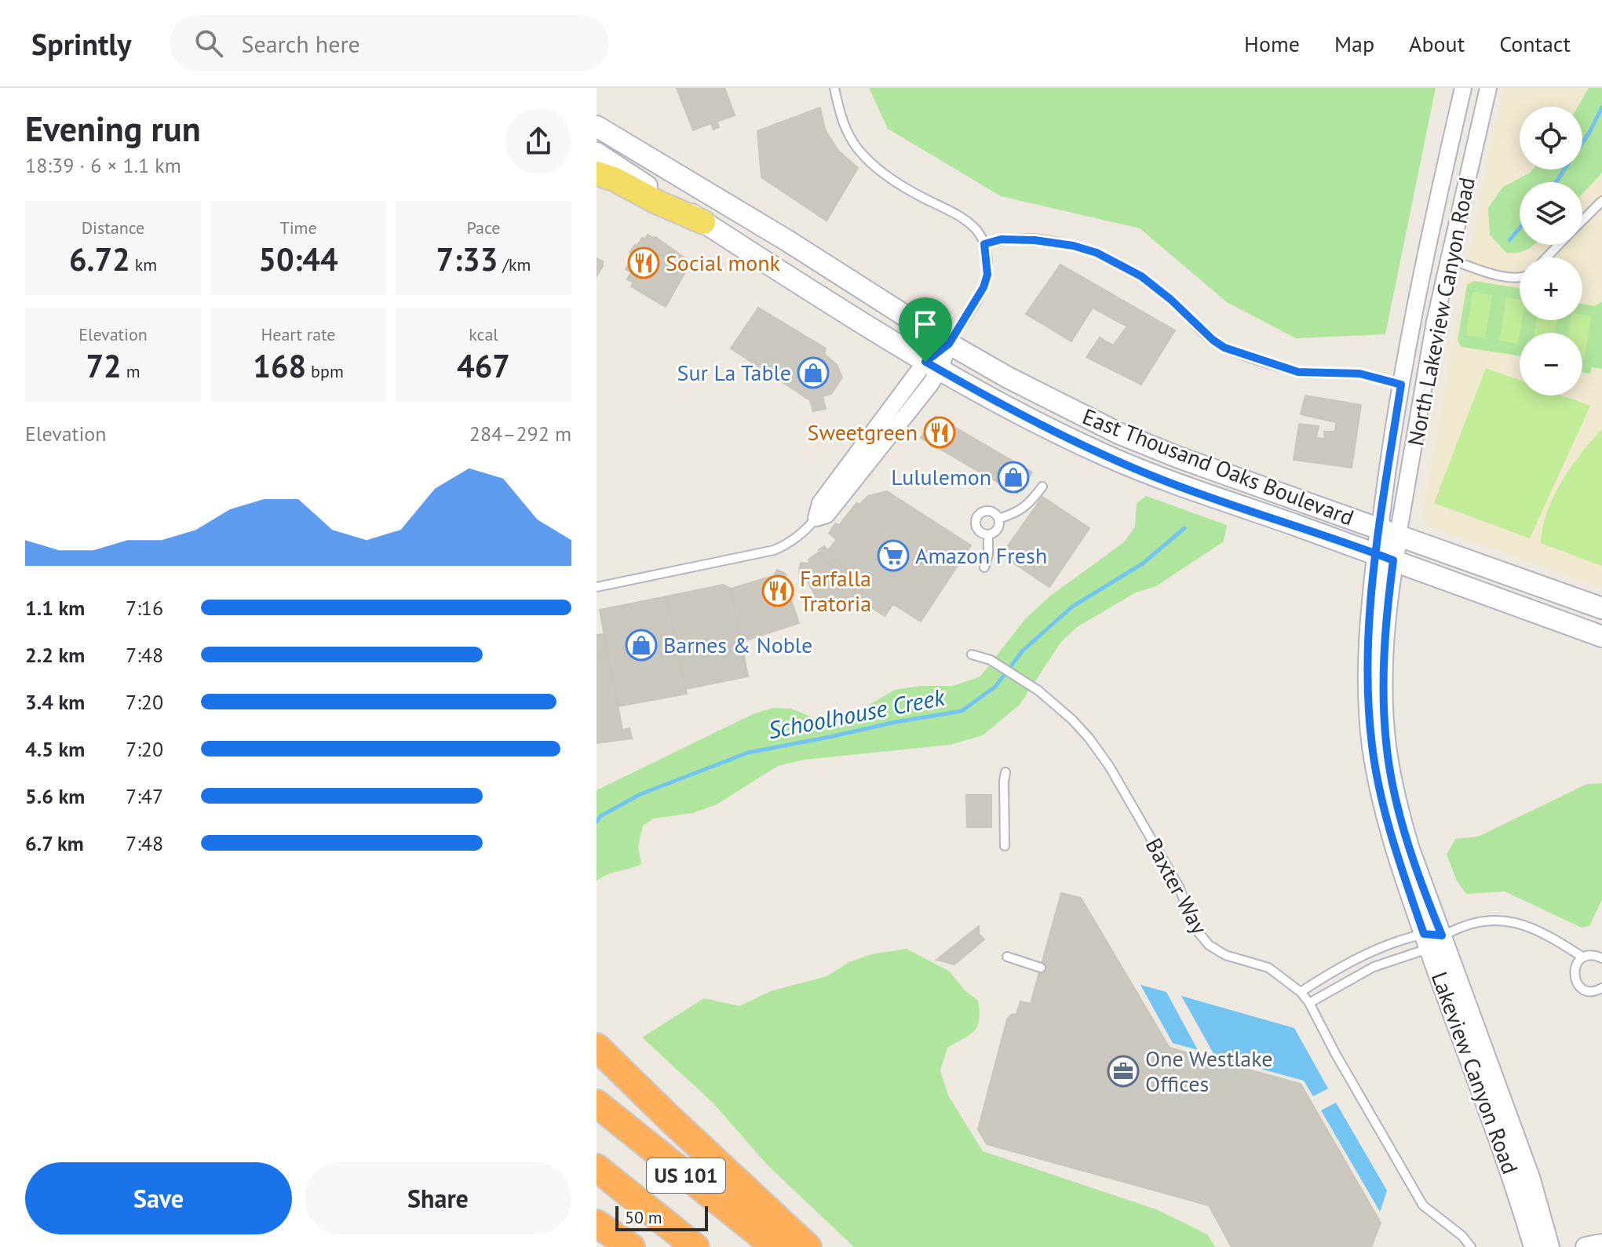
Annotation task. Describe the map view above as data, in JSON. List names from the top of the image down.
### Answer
{
  "streets": {
    "highway": ["US 101"],
    "main road": ["East Thousand Oaks Boulevard"],
    "street": ["North Lakeview Canyon Road", "Lakeview Canyon Road"],
    "lane": ["Baxter Way"]
  },
  "crossings": [
    ["North Lakeview Canyon Road", "East Thousand Oaks Boulevard"],
    ["North Lakeview Canyon Road", "Lakeview Canyon Road"],
    ["East Thousand Oaks Boulevard", "Lakeview Canyon Road"]
  ],
  "water": ["Schoolhouse Creek"],
  "places": {
    "restaurant": ["Social monk", "Sweetgreen", "Farfalla Tratoria"],
    "shop": ["Sur La Table", "Lululemon", "Barnes & Noble"],
    "supermarket": ["Amazon Fresh"],
    "office": ["One Westlake Offices"]
  },
  "scale_bar": "50 m",
  "page": {
    "header": "Sprintly",
    "search": "Search here",
    "nav": [
      "Home",
      "Map",
      "About",
      "Contact"
    ],
    "heading": ["Evening run", "18:39 · 6 × 1.1 km"],
    "map_buttons": ["+", "−"],
    "stats": [
      ["Distance", "6.72 km"],
      ["Time", "50:44"],
      ["Pace", "7:33 /km"],
      ["Elevation", "72 m"],
      ["Heart rate", "168 bpm"],
      ["kcal", "467"]
    ],
    "chart": ["Elevation", "284–292 m"],
    "list": [
      {
        "name": "1.1 km",
        "note": "7:16"
      },
      {
        "name": "2.2 km",
        "note": "7:48"
      },
      {
        "name": "3.4 km",
        "note": "7:20"
      },
      {
        "name": "4.5 km",
        "note": "7:20"
      },
      {
        "name": "5.6 km",
        "note": "7:47"
      },
      {
        "name": "6.7 km",
        "note": "7:48"
      }
    ],
    "buttons": ["Save", "Share"],
    "scale": "50 m"
  }
}
